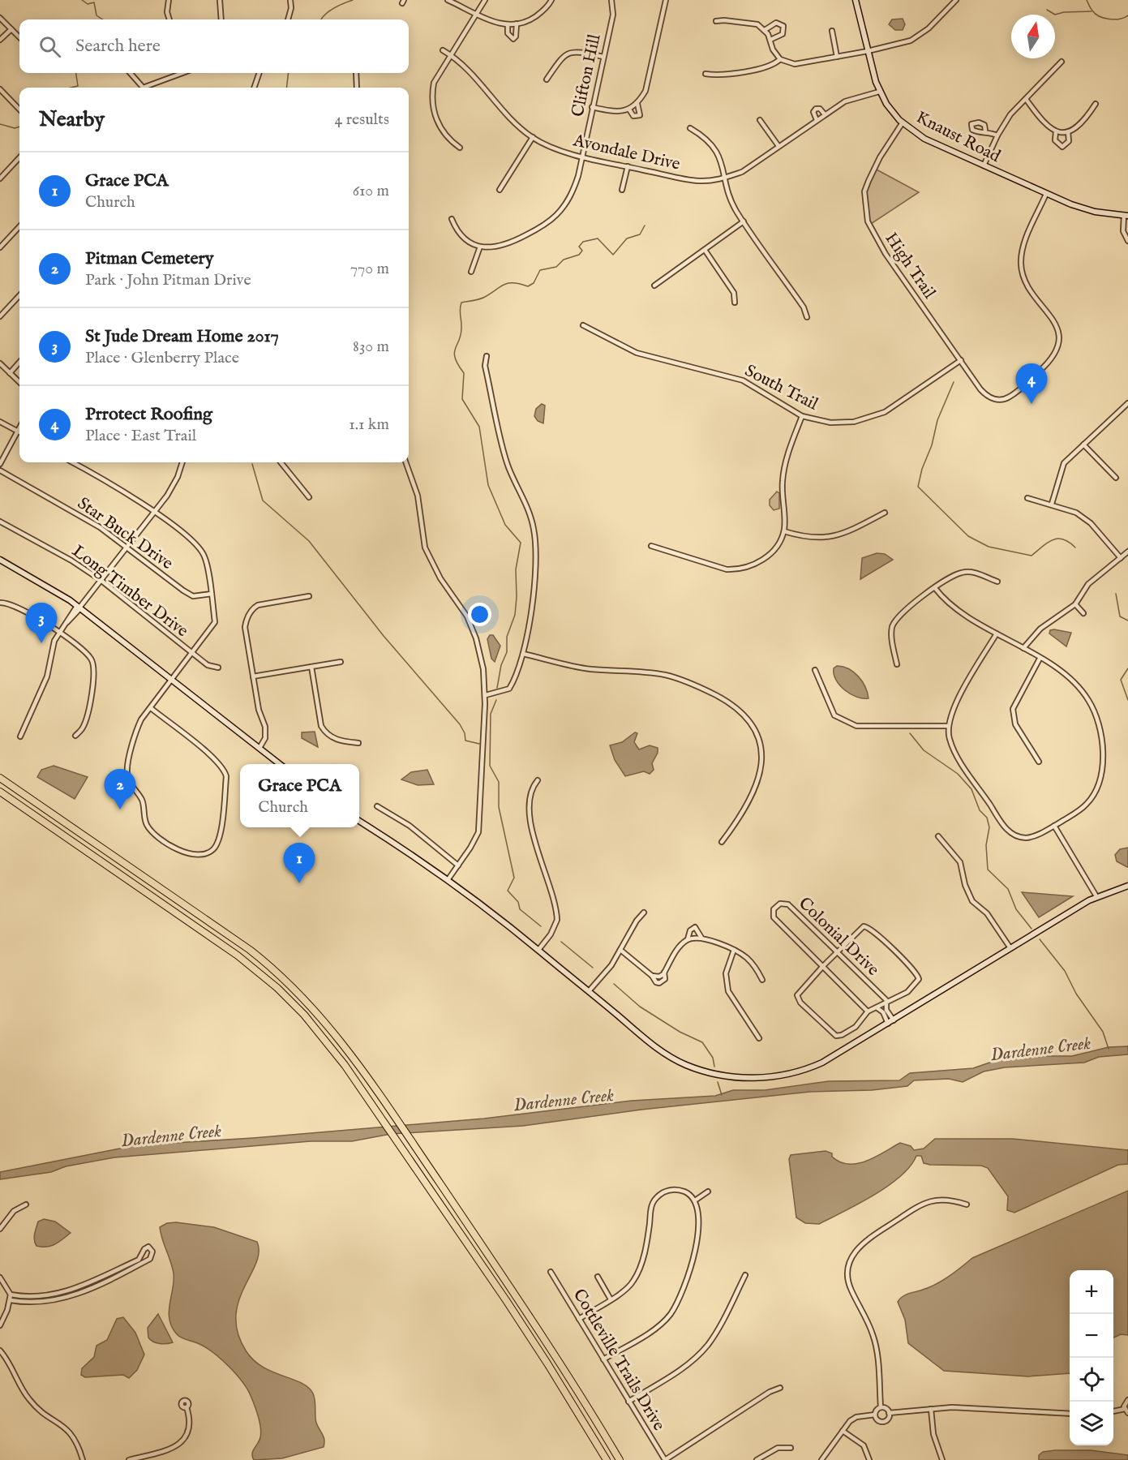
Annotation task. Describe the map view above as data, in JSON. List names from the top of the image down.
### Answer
{
  "streets": {
    "main road": ["Knaust Road"],
    "street": [
      "Clifton Hill",
      "Avondale Drive",
      "High Trail",
      "South Trail",
      "Star Buck Drive",
      "Long Timber Drive",
      "Colonial Drive",
      "Cottleville Trails Drive"
    ]
  },
  "crossings": [
    ["Clifton Hill", "Avondale Drive"],
    ["Knaust Road", "Avondale Drive"],
    ["Knaust Road", "High Trail"],
    ["High Trail", "South Trail"]
  ],
  "water": ["Dardenne Creek"],
  "north": "top",
  "page": {
    "search": "Search here",
    "heading": ["Nearby", "4 results"],
    "list": [
      {
        "mark": "1",
        "name": "Grace PCA",
        "note": "Church",
        "value": "610 m"
      },
      {
        "mark": "2",
        "name": "Pitman Cemetery",
        "note": "Park · John Pitman Drive",
        "value": "770 m"
      },
      {
        "mark": "3",
        "name": "St Jude Dream Home 2017",
        "note": "Place · Glenberry Place",
        "value": "830 m"
      },
      {
        "mark": "4",
        "name": "Prrotect Roofing",
        "note": "Place · East Trail",
        "value": "1.1 km"
      }
    ],
    "pins": [
      "4",
      "3",
      "2",
      "1"
    ],
    "popup": ["Grace PCA", "Church"],
    "map_buttons": ["+", "−"]
  }
}
